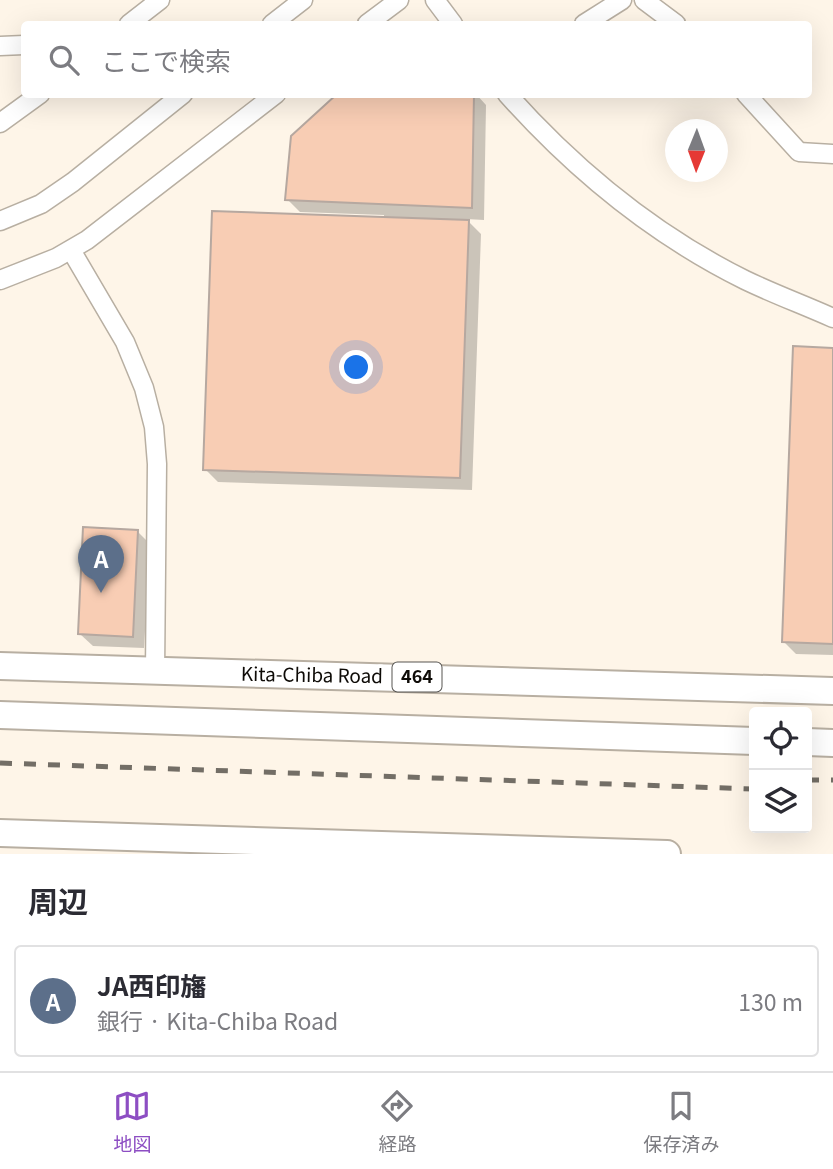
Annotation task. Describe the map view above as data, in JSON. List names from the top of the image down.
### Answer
{
  "streets": {
    "highway": ["Kita-Chiba Road", "464"]
  },
  "north": "bottom",
  "page": {
    "search": "ここで検索",
    "pins": "A",
    "heading": "周辺",
    "list": [
      {
        "mark": "A",
        "name": "JA西印旛",
        "note": "銀行 · Kita-Chiba Road",
        "value": "130 m"
      }
    ],
    "nav": ["地図", "経路", "保存済み"]
  }
}
